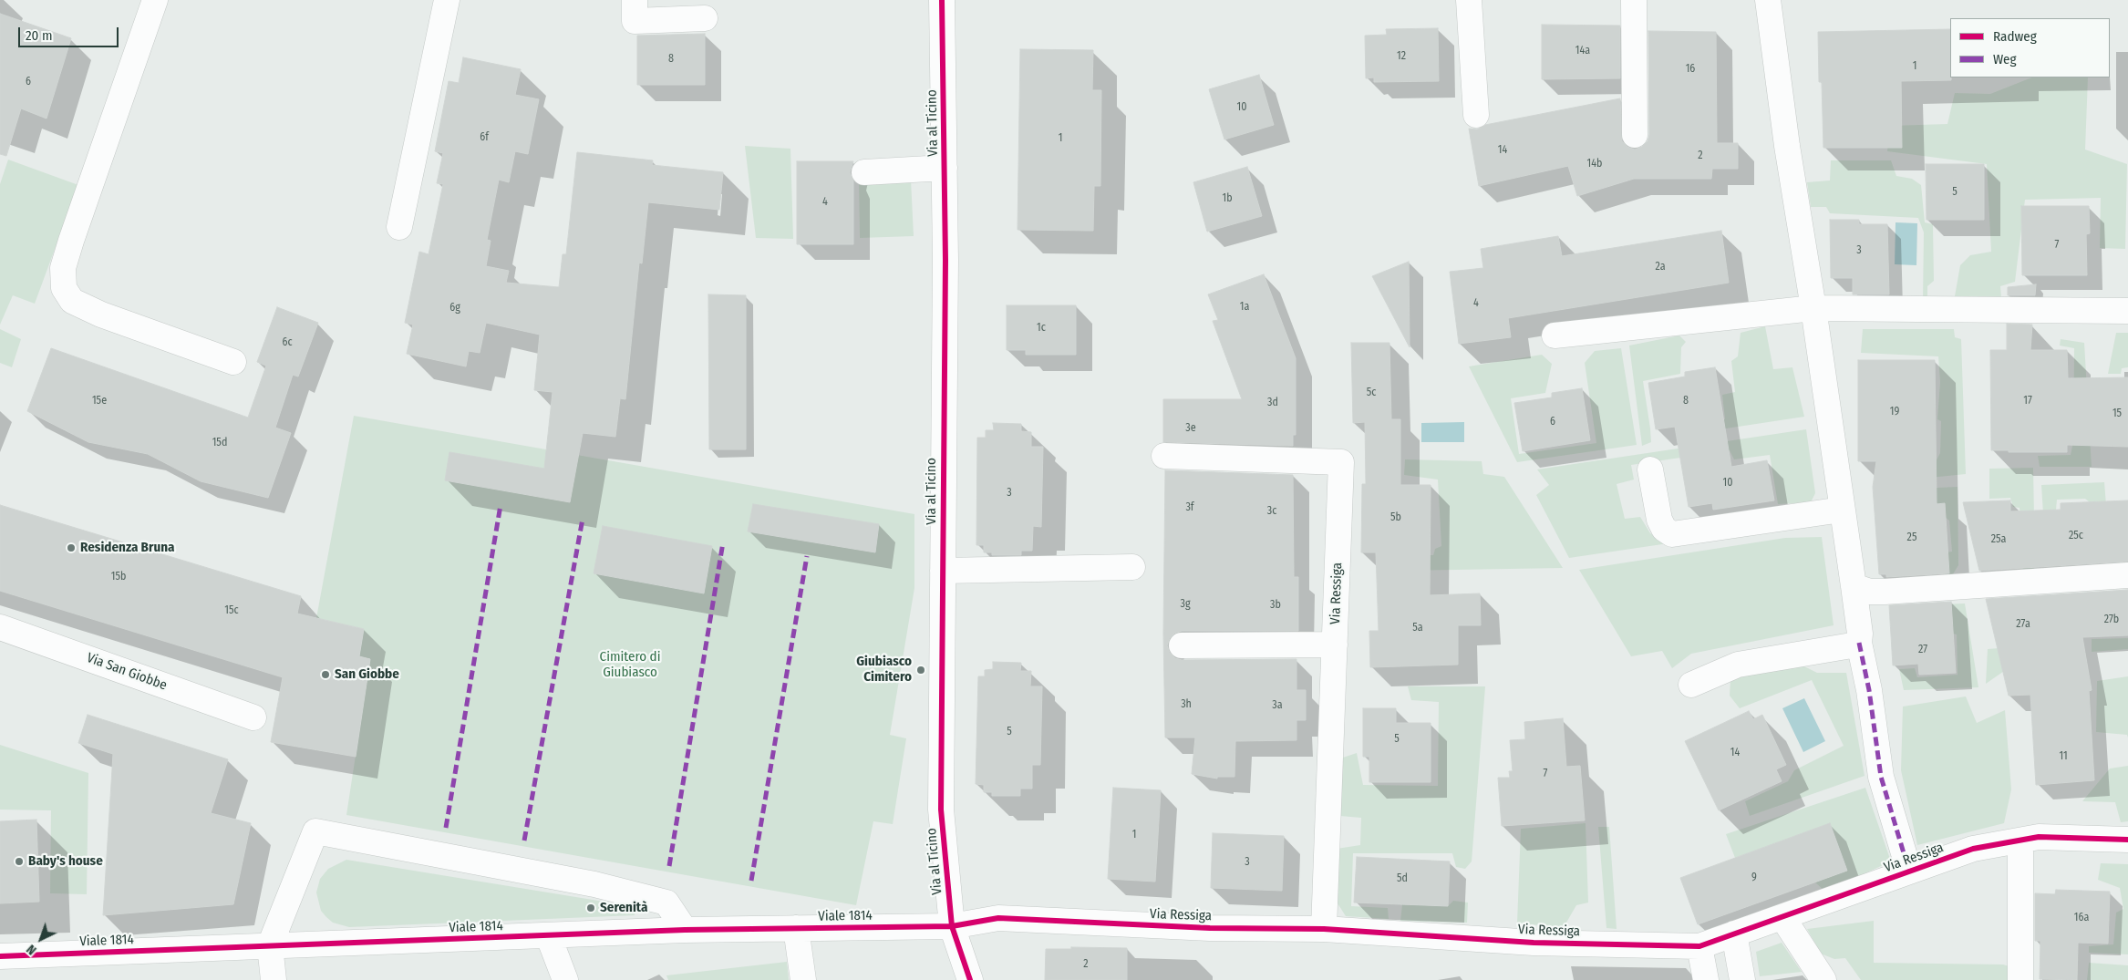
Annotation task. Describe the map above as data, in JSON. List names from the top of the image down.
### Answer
{
  "streets": {
    "street": [
      "Via al Ticino",
      "Via Ressiga",
      "Via San Giobbe",
      "Viale 1814"
    ]
  },
  "crossings": [
    ["Via al Ticino", "Via Ressiga"],
    ["Via al Ticino", "Viale 1814"],
    ["Via Ressiga", "Viale 1814"]
  ],
  "parks": ["Cimitero di Giubiasco"],
  "places": [
    "Residenza Bruna",
    "Giubiasco Cimitero",
    "San Giobbe",
    "Baby's house",
    "Serenità"
  ],
  "house_numbers": [
    "14a",
    "12",
    "8",
    "1",
    "16",
    "6",
    "10",
    "6f",
    "1",
    "14",
    "2",
    "14b",
    "5",
    "1b",
    "4",
    "7",
    "3",
    "2a",
    "4",
    "1a",
    "6g",
    "1c",
    "6c",
    "5c",
    "15e",
    "8",
    "17",
    "3d",
    "19",
    "15",
    "6",
    "3e",
    "15d",
    "10",
    "3",
    "3f",
    "3c",
    "5b",
    "25c",
    "25",
    "25a",
    "15b",
    "3g",
    "3b",
    "15c",
    "27b",
    "27a",
    "5a",
    "27",
    "3h",
    "3a",
    "5",
    "5",
    "14",
    "11",
    "7",
    "1",
    "3",
    "9",
    "5d",
    "16a",
    "2"
  ],
  "legend": ["Radweg", "Weg"],
  "scale_bar": "20 m",
  "north": "bottom left"
}
